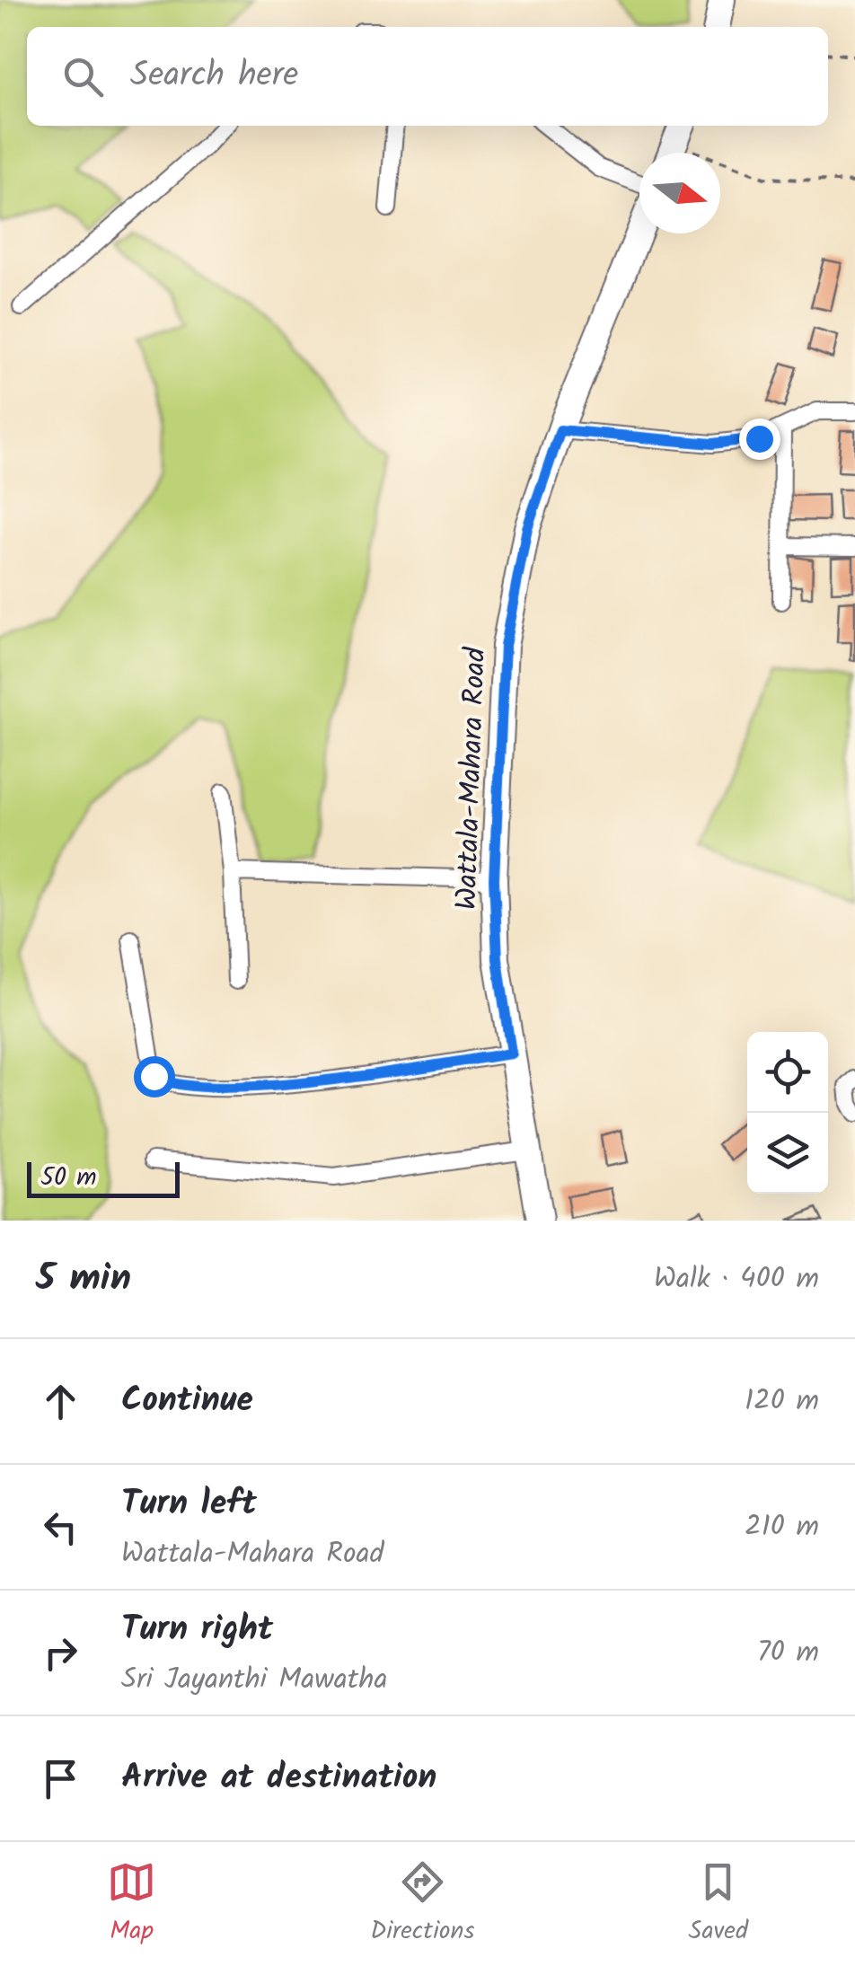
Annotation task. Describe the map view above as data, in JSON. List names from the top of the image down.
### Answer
{
  "streets": {
    "main road": ["Wattala-Mahara Road"]
  },
  "scale_bar": "50 m",
  "north": "right",
  "page": {
    "search": "Search here",
    "scale": "50 m",
    "heading": ["5 min", "Walk · 400 m"],
    "list": [
      ["Continue", "120 m"],
      ["Turn left", "Wattala-Mahara Road", "210 m"],
      ["Turn right", "Sri Jayanthi Mawatha", "70 m"],
      "Arrive at destination"
    ],
    "nav": ["Map", "Directions", "Saved"]
  }
}
